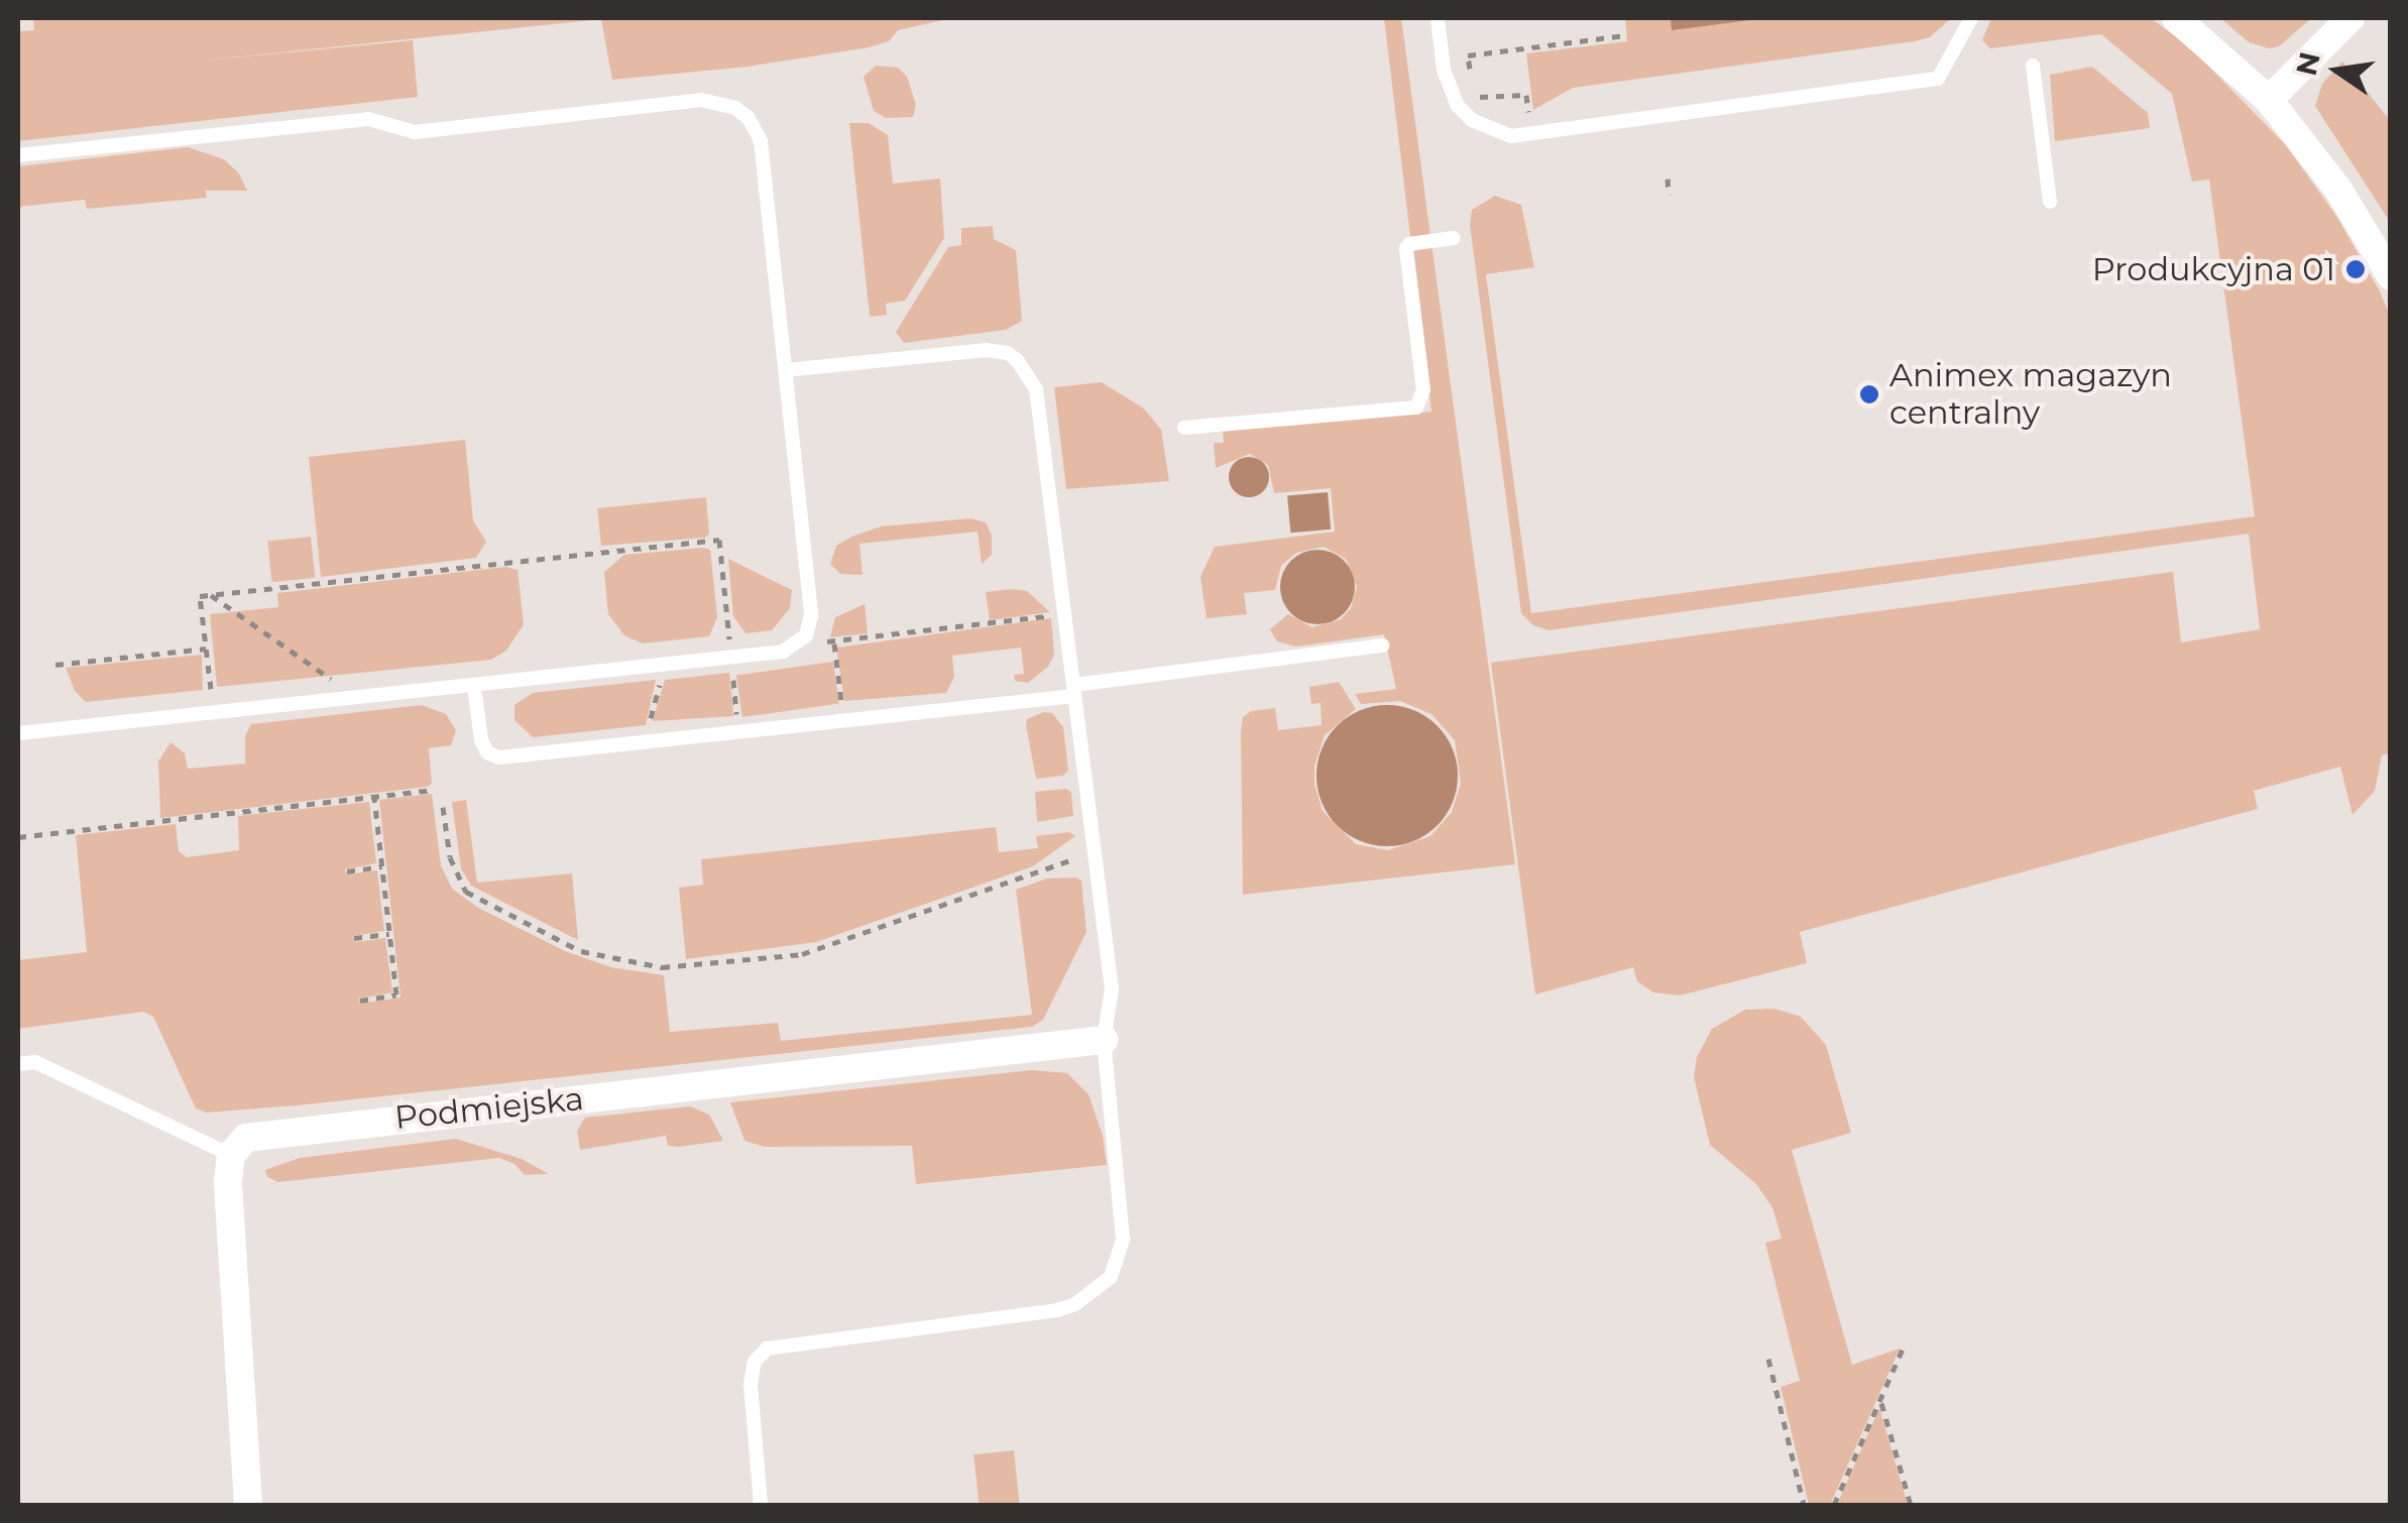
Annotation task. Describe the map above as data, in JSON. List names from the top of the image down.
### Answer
{
  "streets": {
    "street": ["Podmiejska"]
  },
  "places": ["Produkcyjna 01", "Animex magazyn centralny"],
  "north": "left"
}
